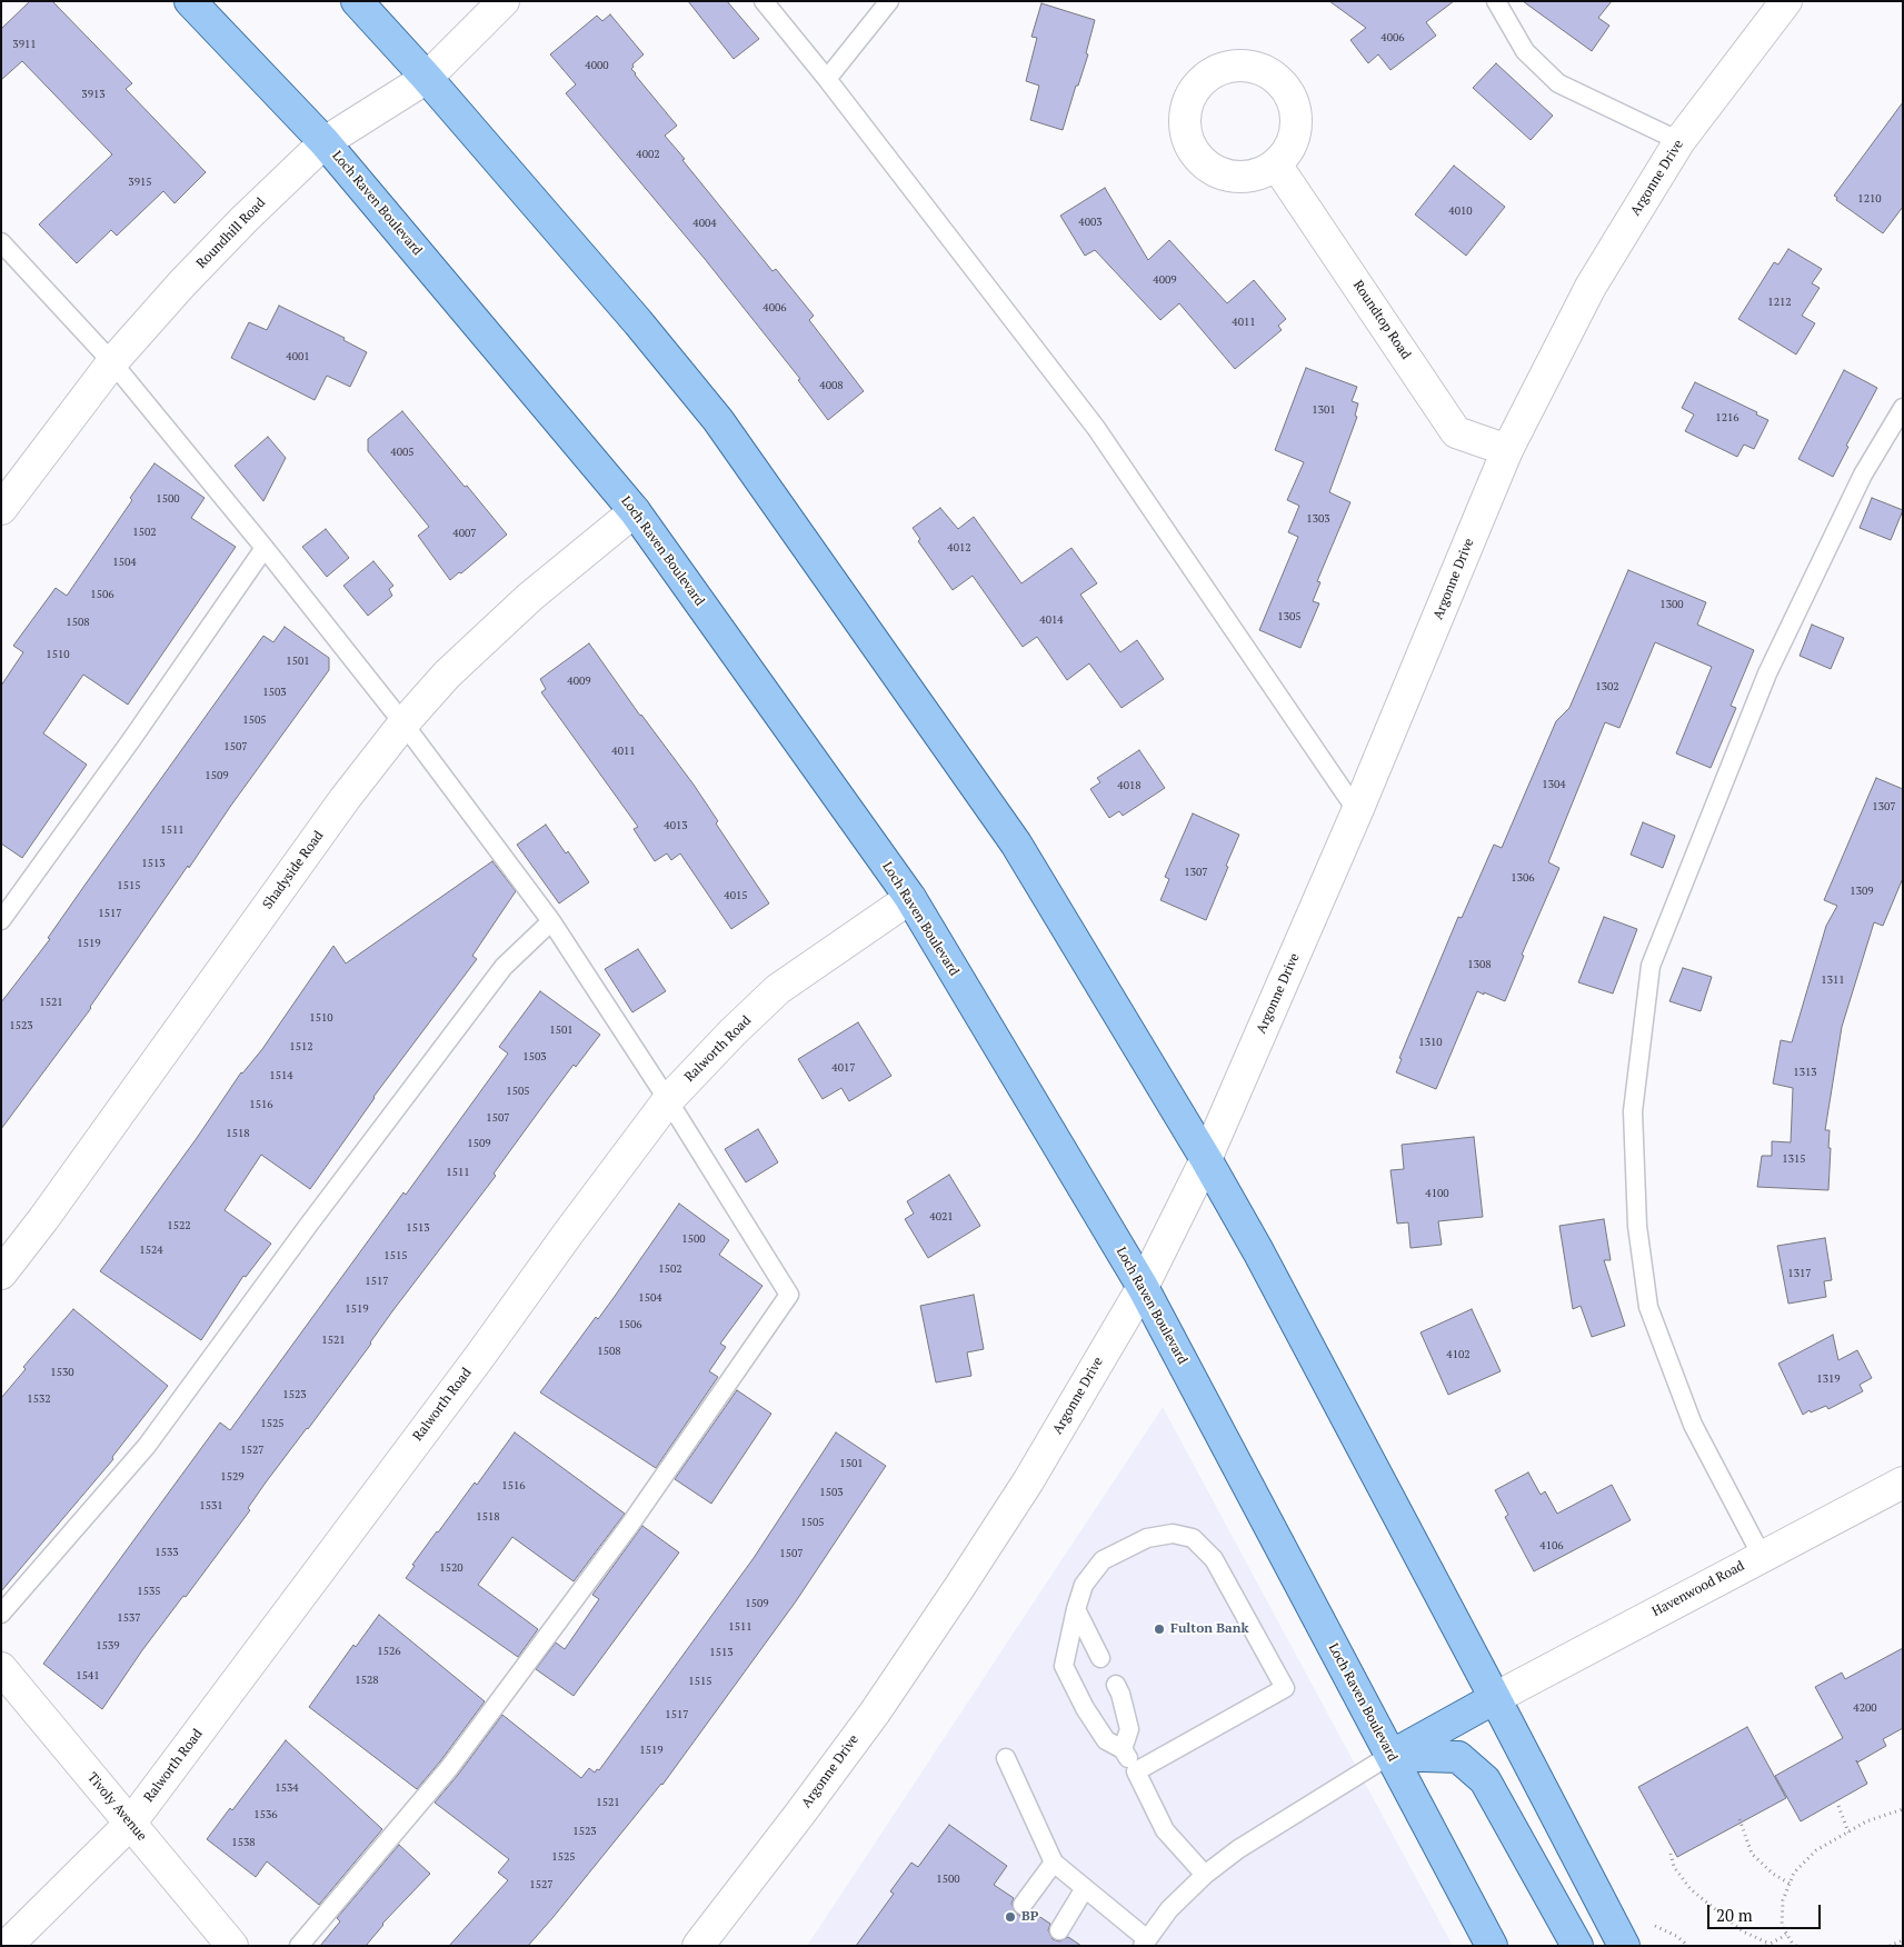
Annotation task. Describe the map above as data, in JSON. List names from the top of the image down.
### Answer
{
  "streets": {
    "main road": ["Loch Raven Boulevard"],
    "street": [
      "Argonne Drive",
      "Roundhill Road",
      "Roundtop Road",
      "Shadyside Road",
      "Ralworth Road",
      "Havenwood Road",
      "Tivoly Avenue"
    ]
  },
  "crossings": [
    ["Argonne Drive", "Loch Raven Boulevard"],
    ["Argonne Drive", "Roundtop Road"],
    ["Loch Raven Boulevard", "Roundhill Road"],
    ["Loch Raven Boulevard", "Shadyside Road"],
    ["Loch Raven Boulevard", "Ralworth Road"],
    ["Ralworth Road", "Tivoly Avenue"]
  ],
  "places": ["Fulton Bank", "BP"],
  "house_numbers": [
    "4006",
    "3911",
    "4000",
    "3913",
    "4002",
    "3915",
    "1210",
    "4010",
    "4003",
    "4004",
    "4009",
    "1212",
    "4006",
    "4011",
    "4001",
    "4008",
    "1301",
    "1216",
    "4005",
    "1500",
    "1303",
    "1502",
    "4007",
    "4012",
    "1504",
    "1506",
    "1300",
    "1305",
    "4014",
    "1508",
    "1510",
    "1501",
    "4009",
    "1302",
    "1503",
    "1505",
    "1507",
    "4011",
    "1509",
    "1304",
    "4018",
    "1307",
    "4013",
    "1511",
    "1513",
    "1307",
    "1306",
    "1515",
    "1309",
    "4015",
    "1517",
    "1519",
    "1308",
    "1311",
    "1521",
    "1510",
    "1523",
    "1501",
    "1310",
    "1512",
    "1503",
    "4017",
    "1313",
    "1514",
    "1505",
    "1516",
    "1507",
    "1518",
    "1509",
    "1315",
    "1511",
    "4100",
    "4021",
    "1522",
    "1513",
    "1500",
    "1524",
    "1515",
    "1502",
    "1317",
    "1517",
    "1504",
    "1519",
    "1506",
    "1521",
    "1508",
    "4102",
    "1530",
    "1319",
    "1523",
    "1532",
    "1525",
    "1527",
    "1501",
    "1529",
    "1516",
    "1503",
    "1531",
    "1518",
    "1505",
    "4106",
    "1533",
    "1507",
    "1520",
    "1535",
    "1509",
    "1537",
    "1511",
    "1539",
    "1526",
    "1513",
    "1541",
    "1528",
    "1515",
    "4200",
    "1517",
    "1519",
    "1534",
    "1521",
    "1536",
    "1523",
    "1538",
    "1525",
    "1500",
    "1527"
  ],
  "scale_bar": "20 m"
}
